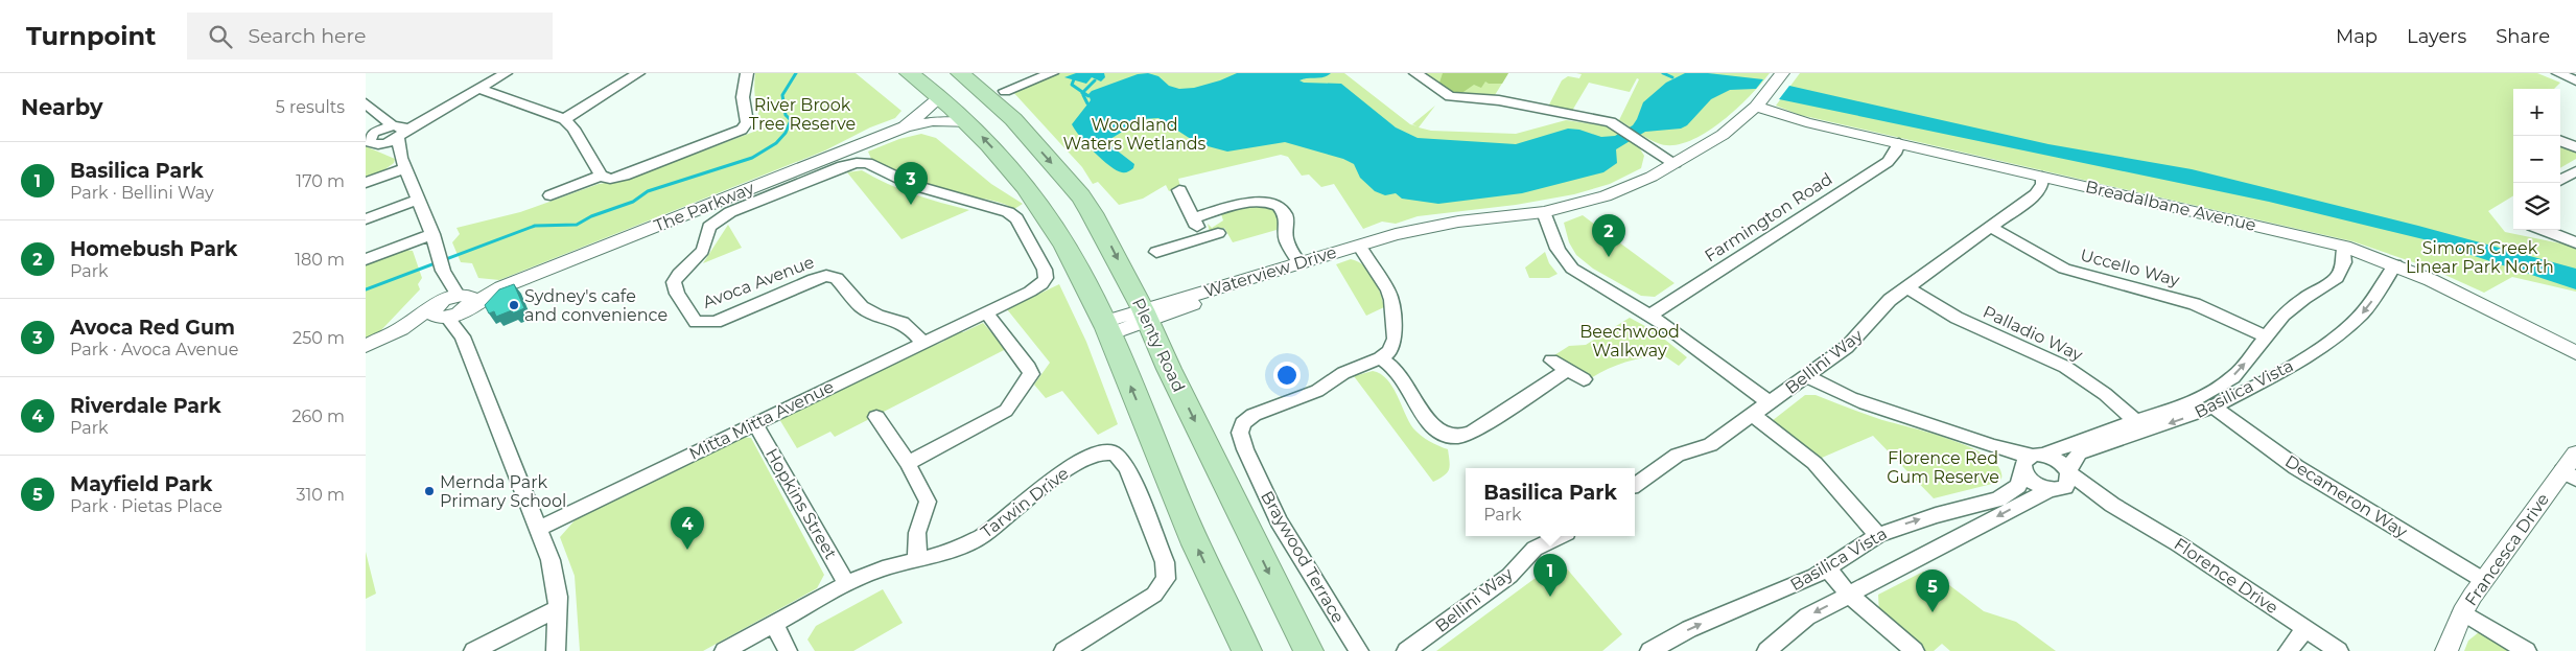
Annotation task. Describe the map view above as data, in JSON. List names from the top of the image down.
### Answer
{
  "streets": {
    "highway": ["Plenty Road"],
    "street": [
      "Breadalbane Avenue",
      "The Parkway",
      "Farmington Road",
      "Uccello Way",
      "Waterview Drive",
      "Avoca Avenue",
      "Palladio Way",
      "Bellini Way",
      "Basilica Vista",
      "Mitta Mitta Avenue",
      "Decameron Way",
      "Tarwin Drive",
      "Hopkins Street",
      "Francesca Drive",
      "Braywood Terrace",
      "Florence Drive"
    ]
  },
  "crossings": [
    ["Breadalbane Avenue", "Farmington Road"],
    ["Breadalbane Avenue", "Waterview Drive"],
    ["Breadalbane Avenue", "Bellini Way"],
    ["Breadalbane Avenue", "Basilica Vista"],
    ["Uccello Way", "Bellini Way"],
    ["Uccello Way", "Basilica Vista"],
    ["Waterview Drive", "Plenty Road"],
    ["Avoca Avenue", "Mitta Mitta Avenue"],
    ["Palladio Way", "Bellini Way"],
    ["Palladio Way", "Basilica Vista"],
    ["Basilica Vista", "Decameron Way"],
    ["Basilica Vista", "Florence Drive"],
    ["Mitta Mitta Avenue", "Hopkins Street"],
    ["Decameron Way", "Francesca Drive"],
    ["Tarwin Drive", "Hopkins Street"]
  ],
  "parks": [
    "River Brook Tree Reserve",
    "Woodland Waters Wetlands",
    "Simons Creek Linear Park North",
    "Beechwood Walkway",
    "Florence Red Gum Reserve"
  ],
  "places": ["Sydney's cafe and convenience", "Mernda Park Primary School"],
  "page": {
    "header": "Turnpoint",
    "search": "Search here",
    "nav": ["Map", "Layers", "Share"],
    "heading": ["Nearby", "5 results"],
    "map_buttons": ["+", "−"],
    "list": [
      {
        "mark": "1",
        "name": "Basilica Park",
        "note": "Park · Bellini Way",
        "value": "170 m"
      },
      {
        "mark": "2",
        "name": "Homebush Park",
        "note": "Park",
        "value": "180 m"
      },
      {
        "mark": "3",
        "name": "Avoca Red Gum",
        "note": "Park · Avoca Avenue",
        "value": "250 m"
      },
      {
        "mark": "4",
        "name": "Riverdale Park",
        "note": "Park",
        "value": "260 m"
      },
      {
        "mark": "5",
        "name": "Mayfield Park",
        "note": "Park · Pietas Place",
        "value": "310 m"
      }
    ],
    "pins": [
      "3",
      "2",
      "4",
      "1",
      "5"
    ],
    "popup": ["Basilica Park", "Park"]
  }
}
